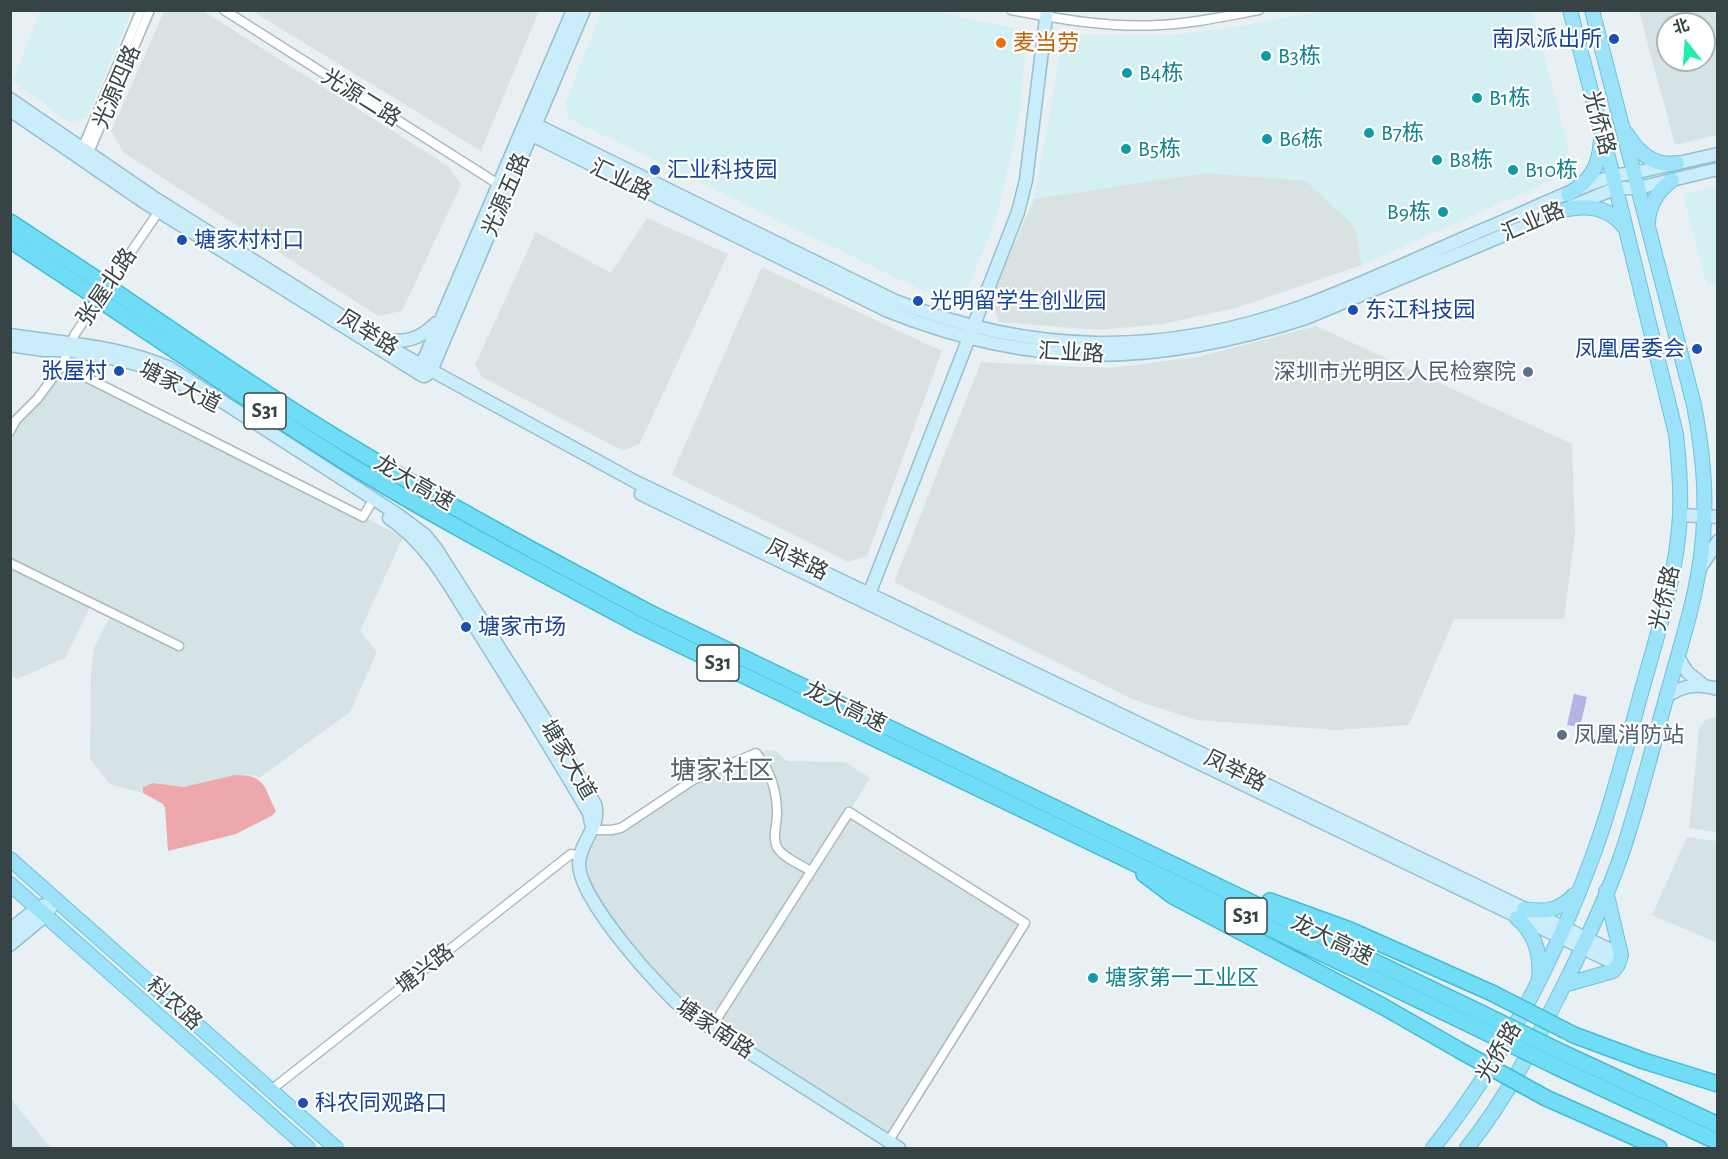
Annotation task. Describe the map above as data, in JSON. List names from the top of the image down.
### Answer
{
  "streets": {
    "highway": ["S31", "龙大高速"],
    "main road": ["光侨路", "科农路"],
    "street": [
      "光源四路",
      "光源二路",
      "汇业路",
      "光源五路",
      "张屋北路",
      "凤举路",
      "塘家大道",
      "塘兴路",
      "塘家南路"
    ]
  },
  "crossings": [
    ["光源四路", "凤举路"],
    ["光源二路", "光源五路"],
    ["光侨路", "汇业路"],
    ["光侨路", "凤举路"],
    ["汇业路", "光源五路"],
    ["光源五路", "凤举路"],
    ["张屋北路", "凤举路"],
    ["张屋北路", "塘家大道"],
    ["塘兴路", "科农路"],
    ["塘兴路", "塘家南路"]
  ],
  "districts": ["塘家社区"],
  "places": [
    "南凤派出所",
    "麦当劳",
    "B3栋",
    "B4栋",
    "B1栋",
    "B7栋",
    "B6栋",
    "B5栋",
    "B8栋",
    "汇业科技园",
    "B10栋",
    "B9栋",
    "塘家村村口",
    "光明留学生创业园",
    "东江科技园",
    "凤凰居委会",
    "张屋村",
    "深圳市光明区人民检察院",
    "塘家市场",
    "凤凰消防站",
    "塘家第一工业区",
    "科农同观路口"
  ],
  "north": "top"
}
